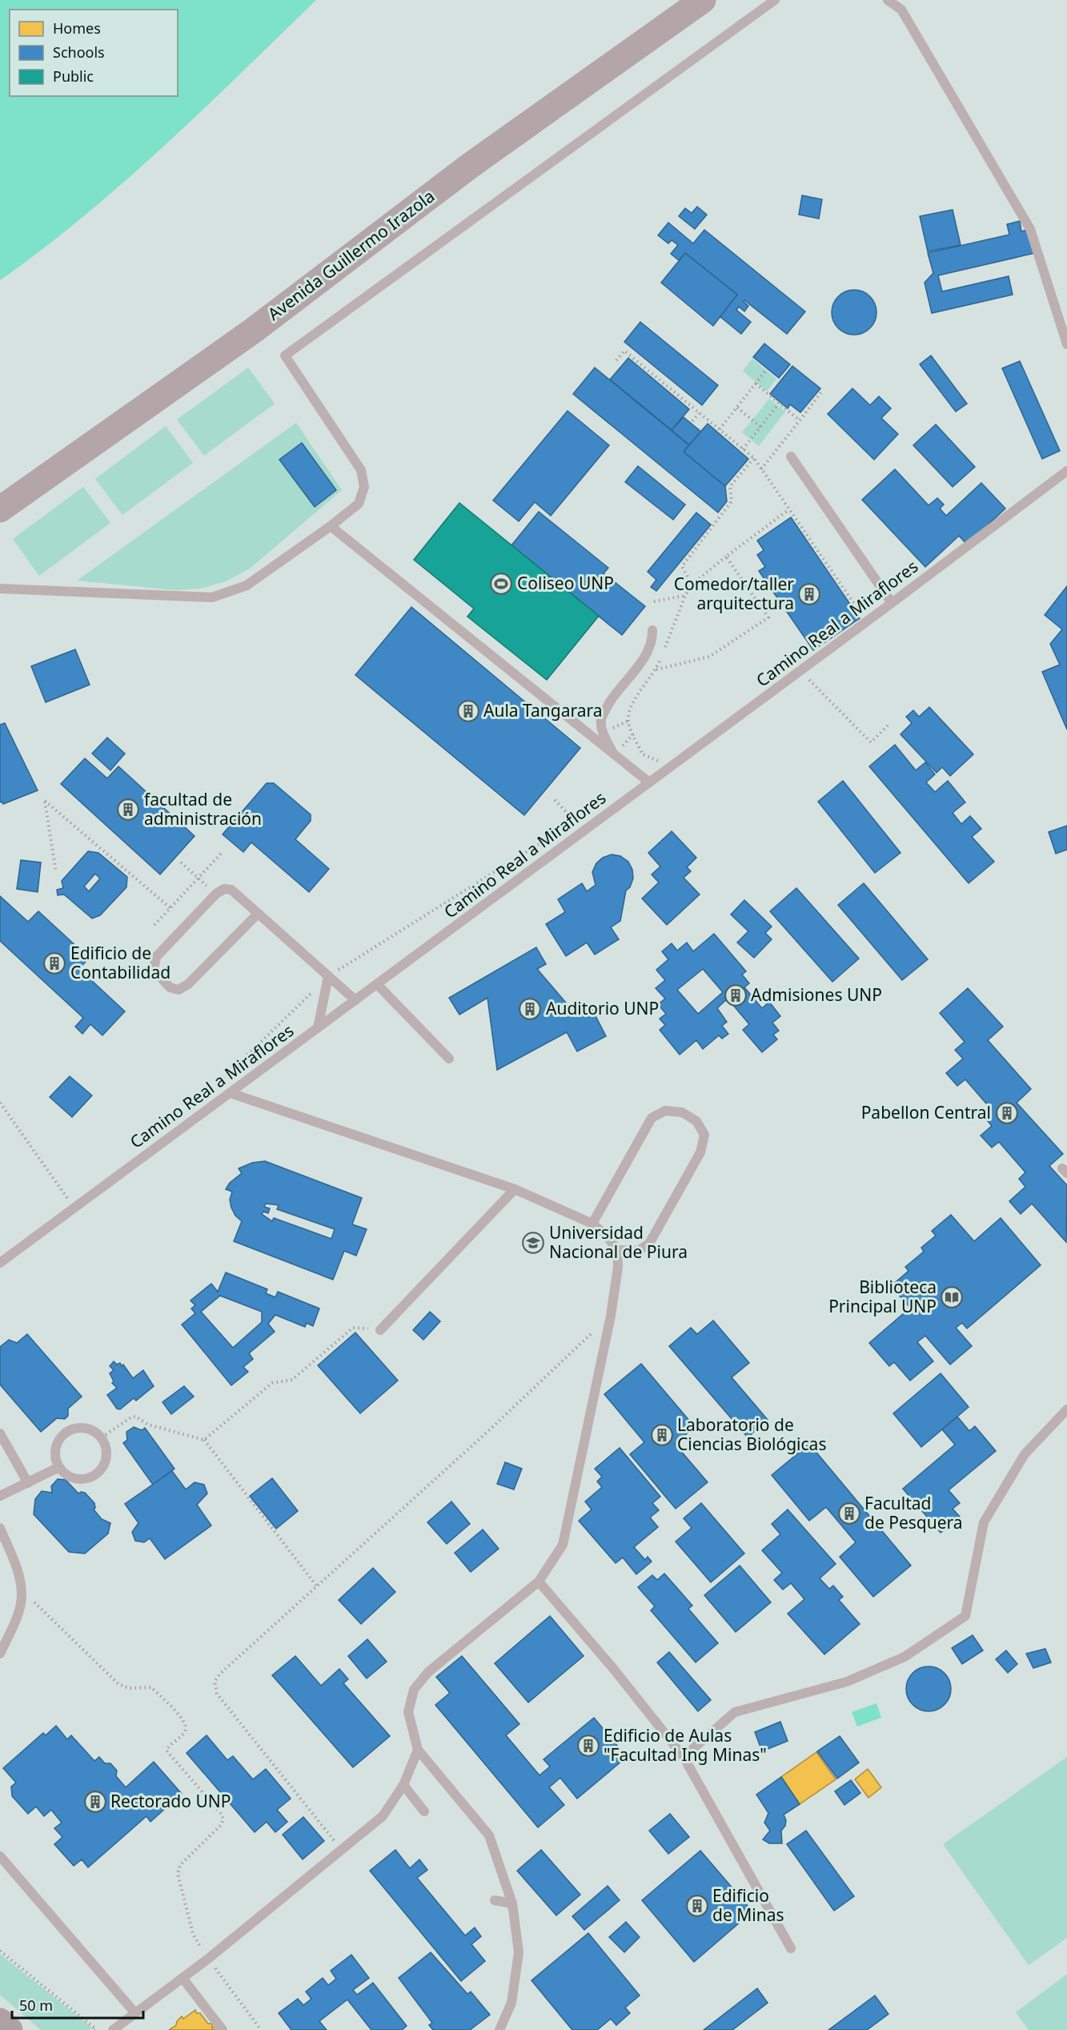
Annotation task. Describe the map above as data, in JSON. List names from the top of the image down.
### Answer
{
  "streets": {
    "main road": ["Avenida Guillermo Irazola"],
    "lane": ["Camino Real a Miraflores"]
  },
  "places": {
    "sports": ["Coliseo UNP"],
    "building": [
      "Comedor/taller arquitectura",
      "Aula Tangarara",
      "facultad de administración",
      "Edificio de Contabilidad",
      "Admisiones UNP",
      "Auditorio UNP",
      "Pabellon Central",
      "Laboratorio de Ciencias Biológicas",
      "Facultad de Pesquera",
      "Edificio de Aulas \"Facultad Ing Minas\"",
      "Rectorado UNP",
      "Edificio de Minas"
    ],
    "school or university": ["Universidad Nacional de Piura"],
    "library": ["Biblioteca Principal UNP"]
  },
  "legend": ["Homes", "Schools", "Public"],
  "scale_bar": "50 m"
}
